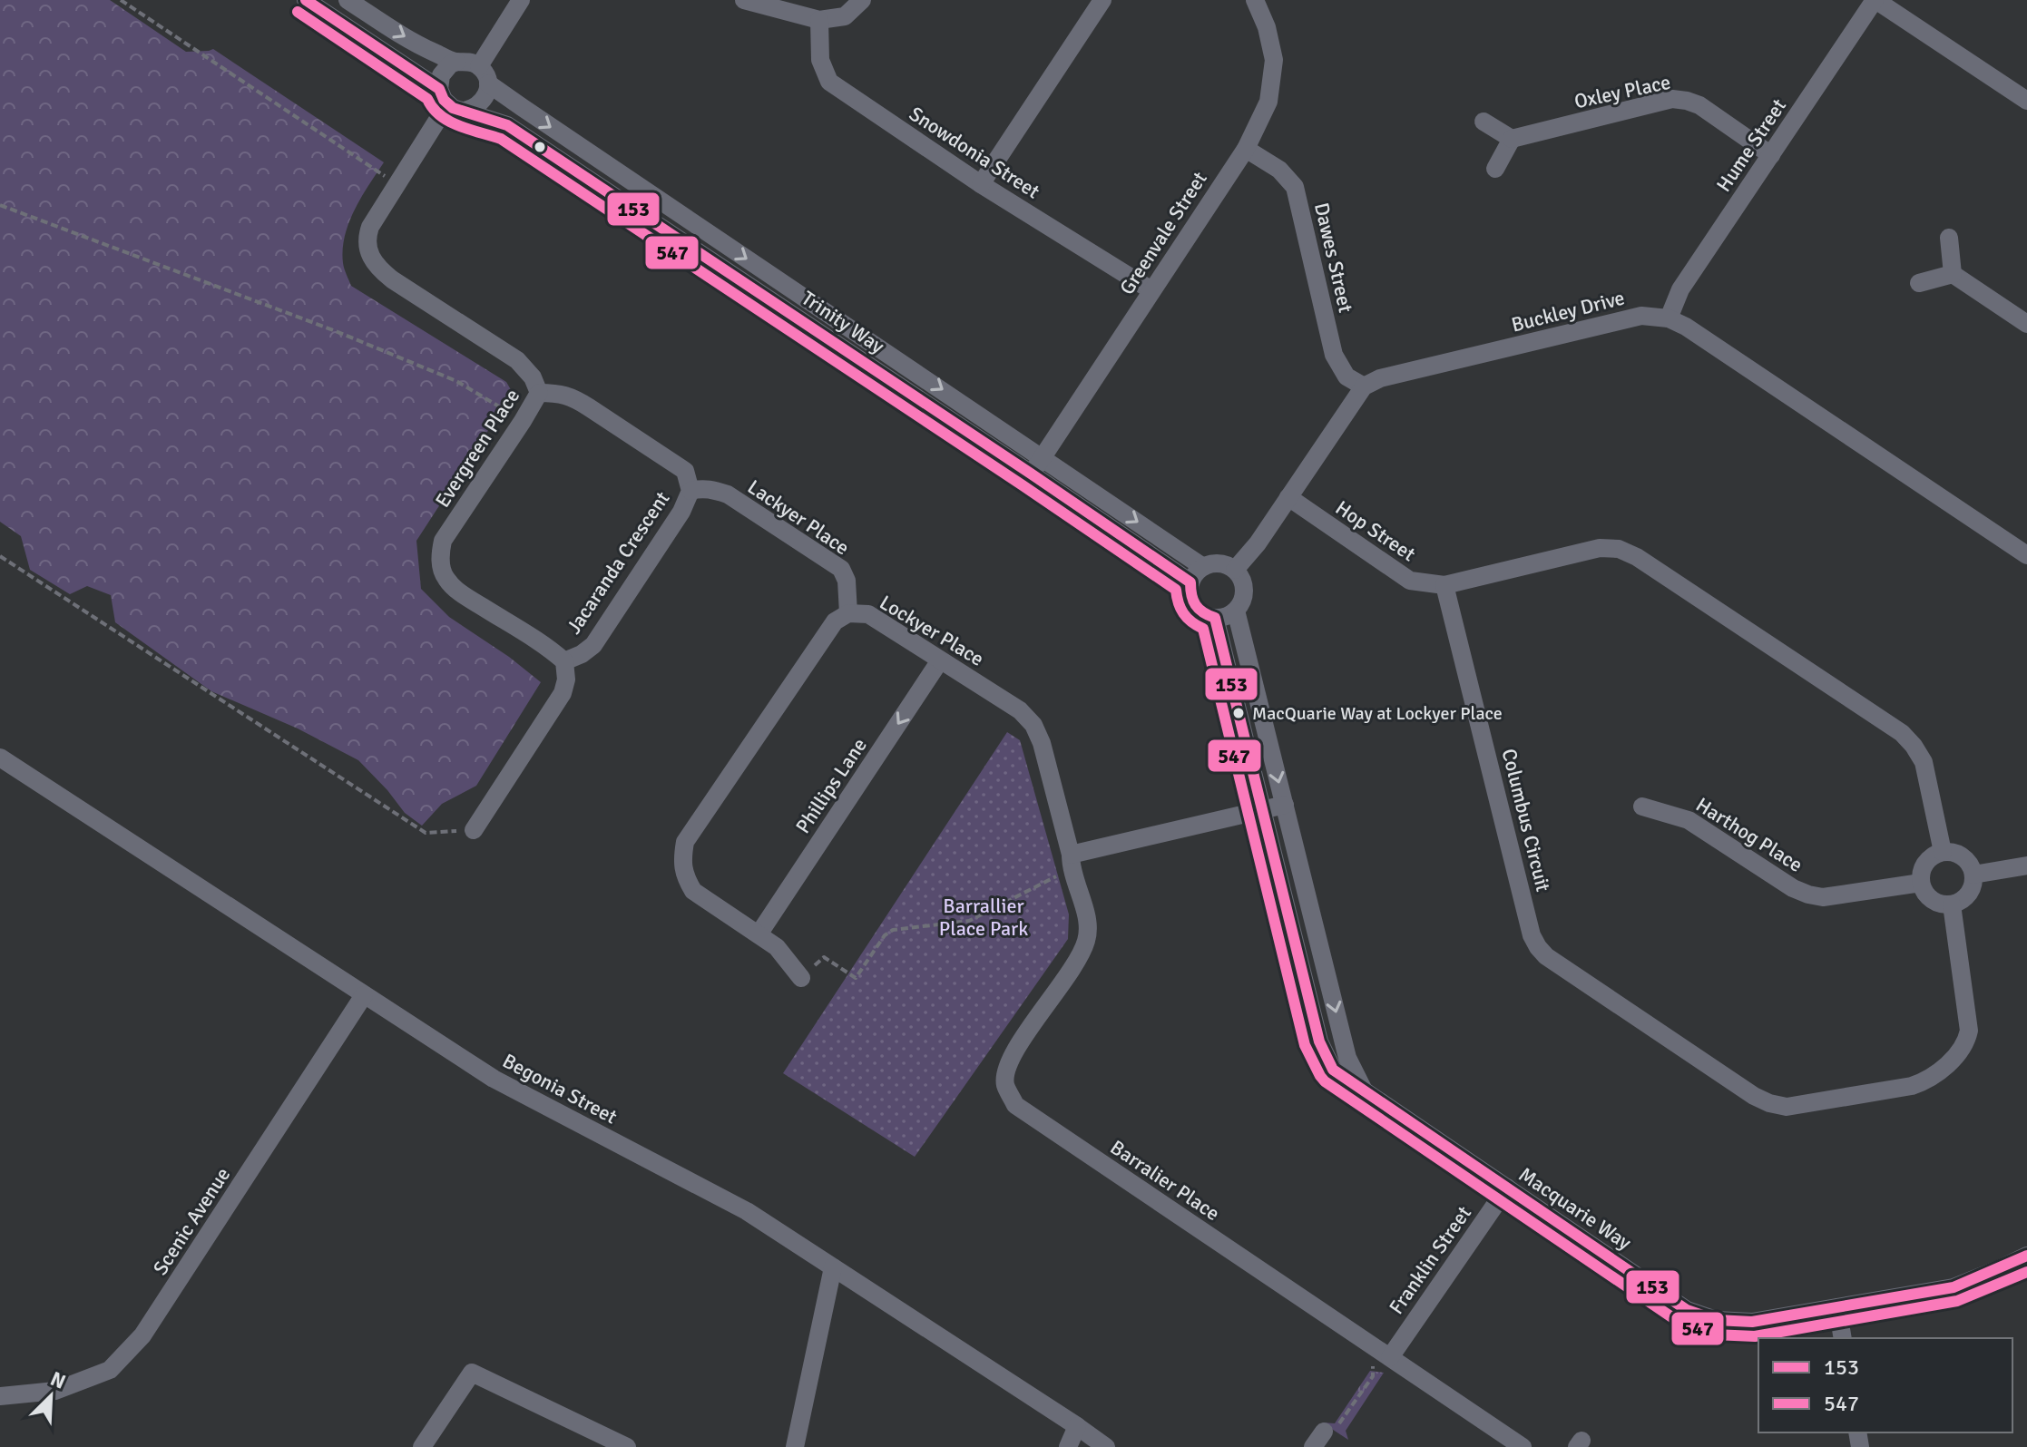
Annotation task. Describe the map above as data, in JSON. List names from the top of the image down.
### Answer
{
  "streets": {
    "street": [
      "Oxley Place",
      "Hume Street",
      "Snowdonia Street",
      "Greenvale Street",
      "Dawes Street",
      "Buckley Drive",
      "Trinity Way",
      "Evergreen Place",
      "Lackyer Place",
      "Hop Street",
      "Jacaranda Crescent",
      "Lockyer Place",
      "Phillips Lane",
      "Columbus Circuit",
      "Harthog Place",
      "Begonia Street",
      "Barralier Place",
      "Macquarie Way",
      "Scenic Avenue",
      "Franklin Street"
    ]
  },
  "crossings": [
    ["Oxley Place", "Hume Street"],
    ["Hume Street", "Buckley Drive"],
    ["Snowdonia Street", "Greenvale Street"],
    ["Greenvale Street", "Dawes Street"],
    ["Greenvale Street", "Trinity Way"],
    ["Dawes Street", "Buckley Drive"],
    ["Trinity Way", "Evergreen Place"],
    ["Trinity Way", "Macquarie Way"],
    ["Evergreen Place", "Jacaranda Crescent"],
    ["Lackyer Place", "Jacaranda Crescent"],
    ["Lackyer Place", "Lockyer Place"],
    ["Hop Street", "Columbus Circuit"],
    ["Lockyer Place", "Phillips Lane"],
    ["Lockyer Place", "Barralier Place"],
    ["Columbus Circuit", "Harthog Place"],
    ["Begonia Street", "Scenic Avenue"],
    ["Barralier Place", "Franklin Street"],
    ["Macquarie Way", "Franklin Street"]
  ],
  "one_way": ["Phillips Lane"],
  "parks": ["Barrallier Place Park"],
  "places": ["MacQuarie Way at Lockyer Place"],
  "lines": ["transit line 153", "transit line 547"],
  "legend": ["153", "547"],
  "north": "top right"
}
